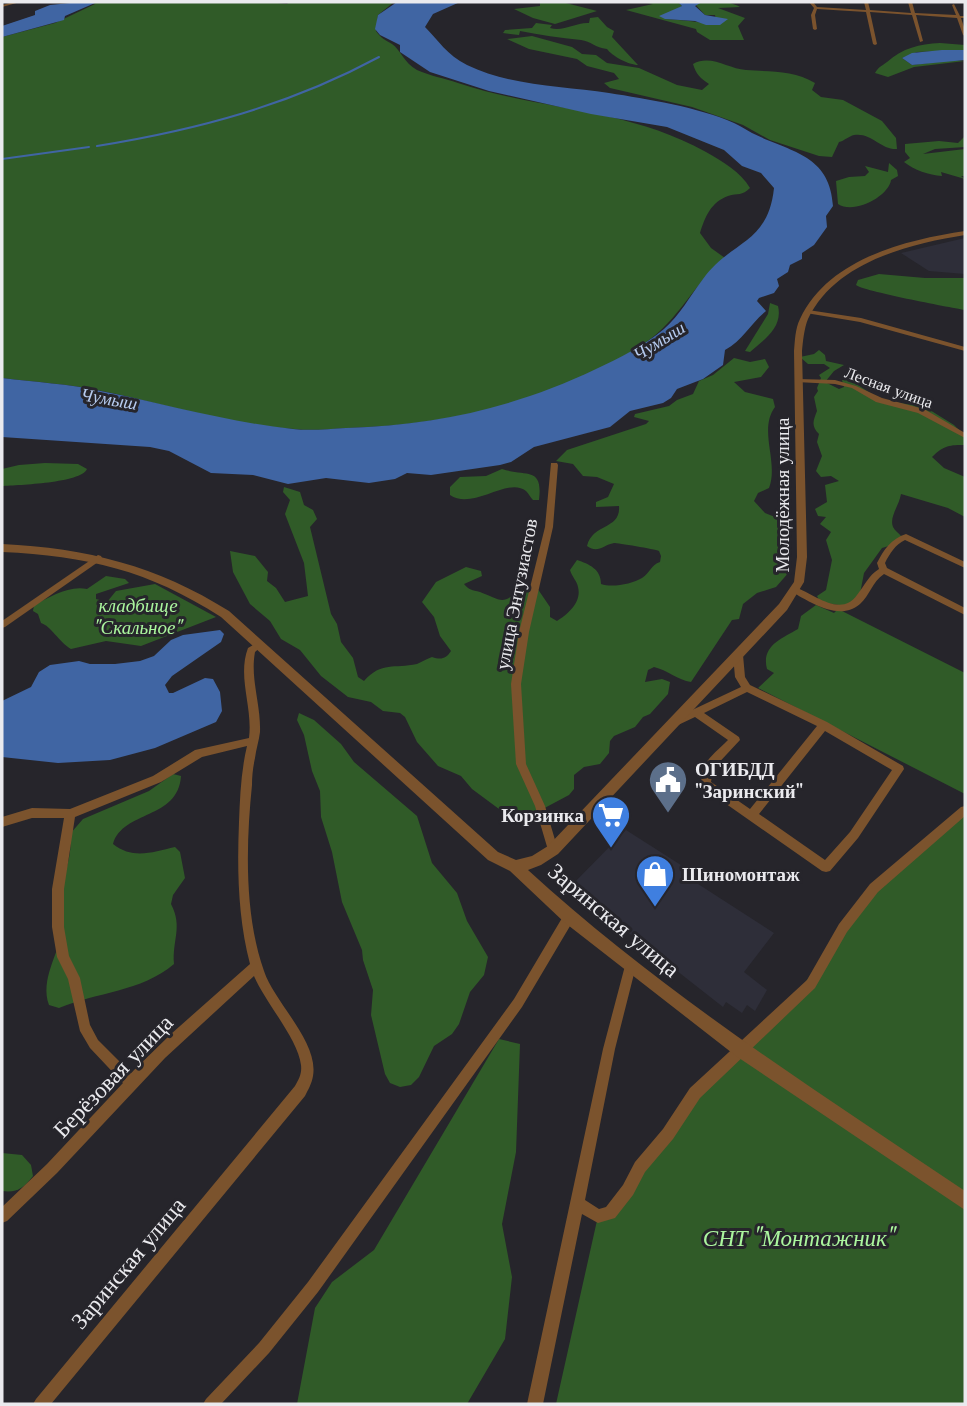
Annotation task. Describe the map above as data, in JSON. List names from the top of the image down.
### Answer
{
  "streets": {
    "street": [
      "Лесная улица",
      "Молодёжная улица",
      "улица Энтузиастов",
      "Заринская улица",
      "Берёзовая улица"
    ]
  },
  "crossings": [
    ["Лесная улица", "Молодёжная улица"],
    ["Молодёжная улица", "улица Энтузиастов"],
    ["Молодёжная улица", "Заринская улица"],
    ["Заринская улица", "Берёзовая улица"]
  ],
  "water": ["Чумыш"],
  "parks": ["кладбище \"Скальное\"", "СНТ \"Монтажник\""],
  "places": {
    "public building": ["ОГИБДД \"Заринский\""],
    "supermarket": ["Корзинка"],
    "shop": ["Шиномонтаж"]
  }
}
